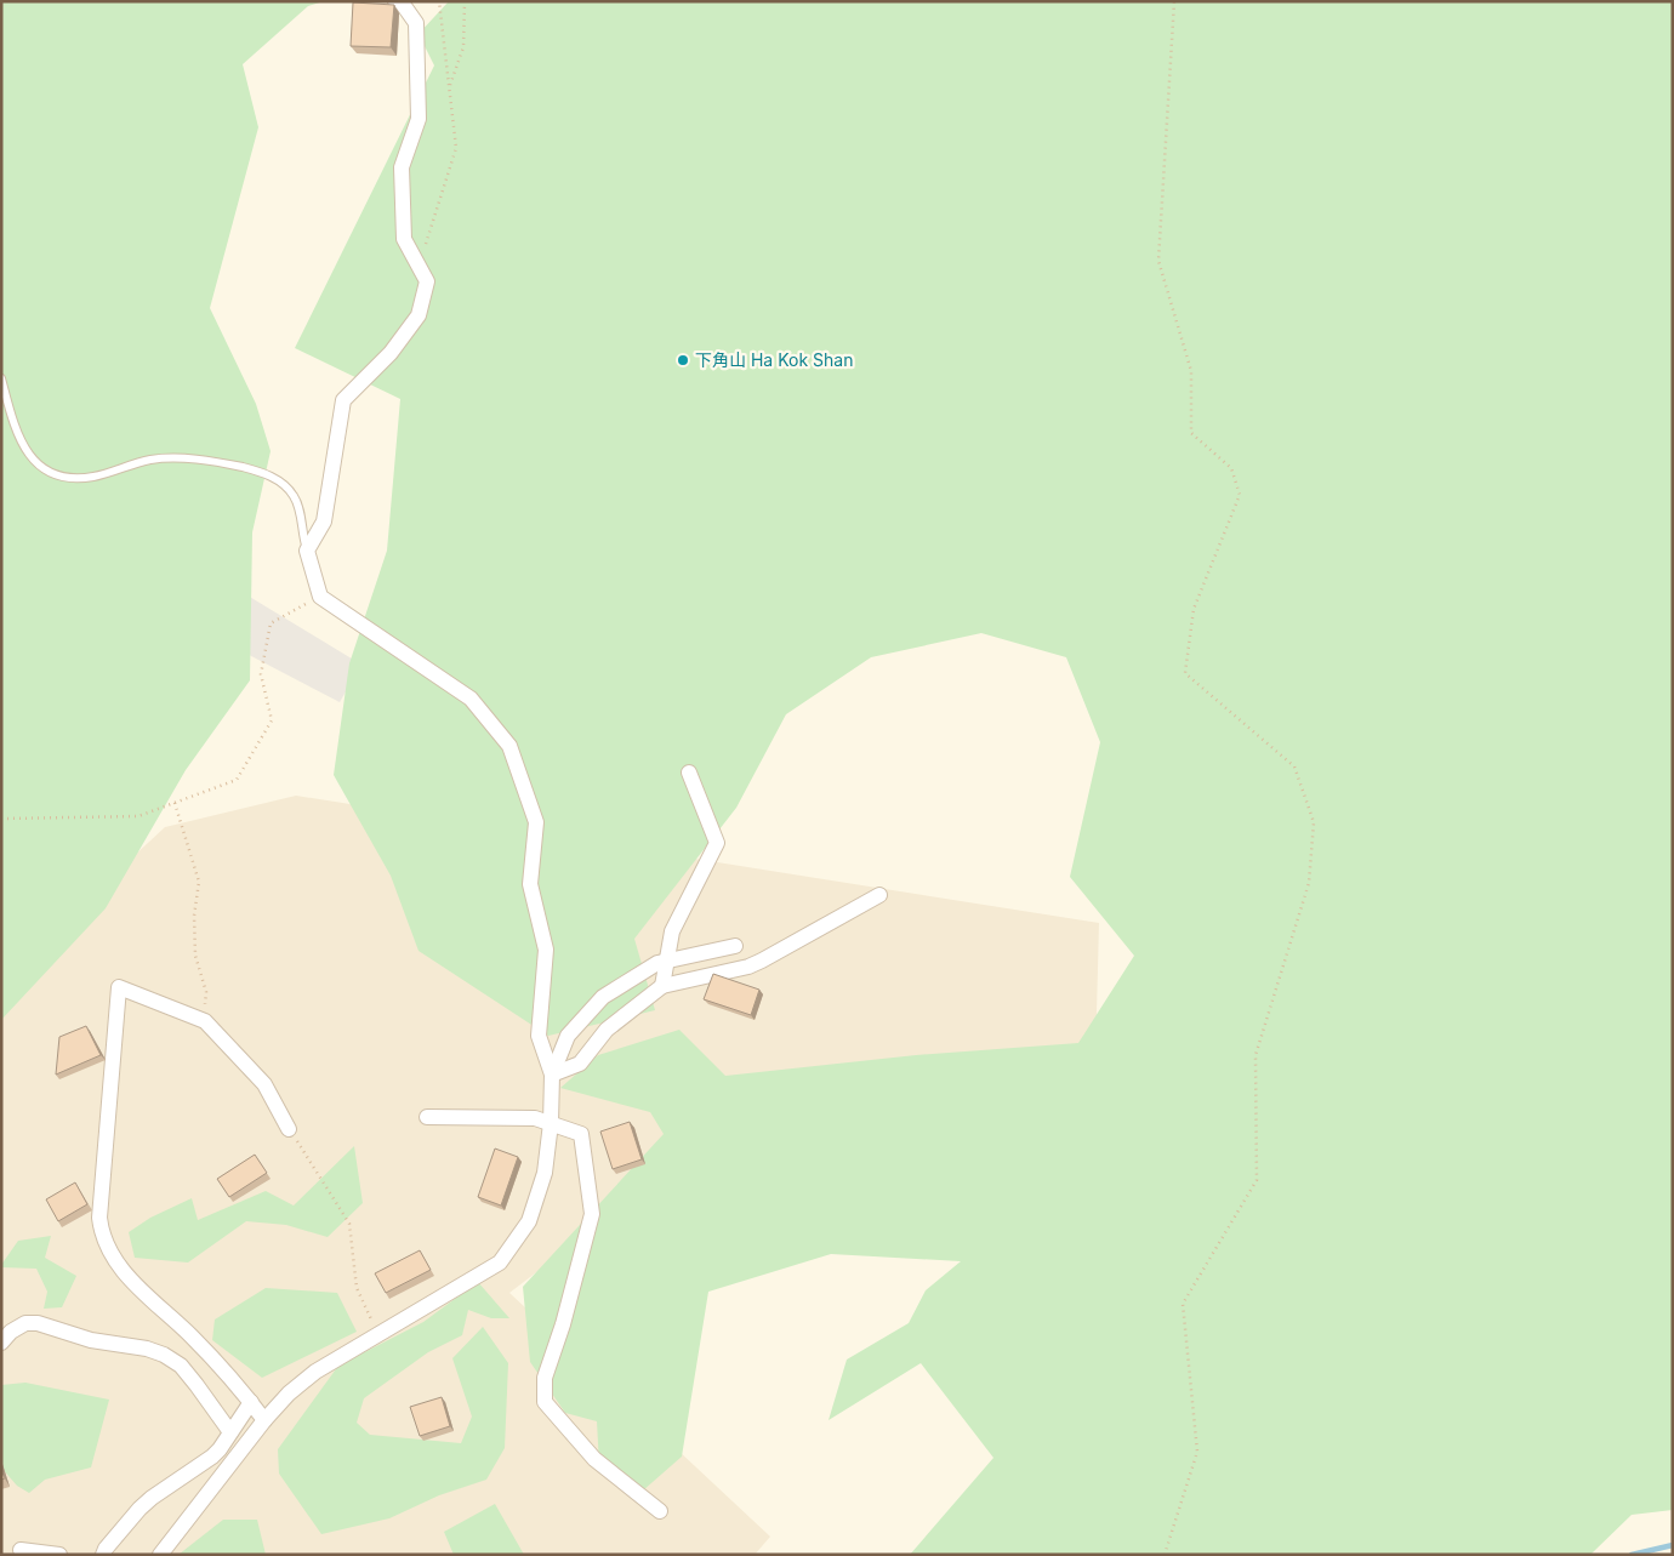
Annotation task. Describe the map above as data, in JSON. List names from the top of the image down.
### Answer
{
  "places": ["下角山 Ha Kok Shan"]
}
